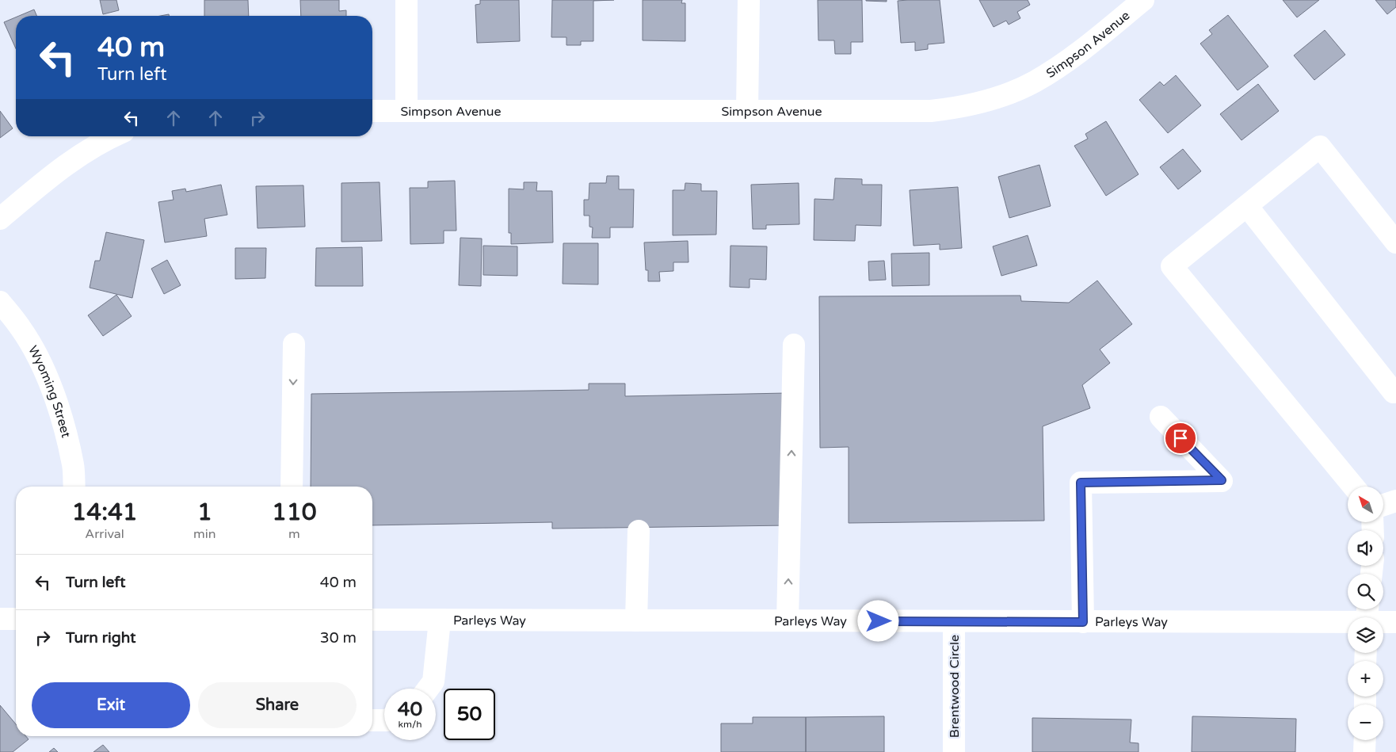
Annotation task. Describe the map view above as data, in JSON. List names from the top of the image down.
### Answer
{
  "streets": {
    "street": [
      "Simpson Avenue",
      "Wyoming Street",
      "Parleys Way",
      "Brentwood Circle"
    ]
  },
  "crossings": [
    ["Parleys Way", "Brentwood Circle"]
  ],
  "north": "top left",
  "page": {
    "turn": ["40 m", "Turn left"],
    "map_buttons": ["+", "−"],
    "eta": [
      "14:41",
      "Arrival",
      "1",
      "min",
      "110",
      "m"
    ],
    "list": [
      {
        "name": "Turn left",
        "value": "40 m"
      },
      {
        "name": "Turn right",
        "value": "30 m"
      }
    ],
    "buttons": ["Exit", "Share"],
    "speed": "40 km/h",
    "limit": "50"
  }
}
